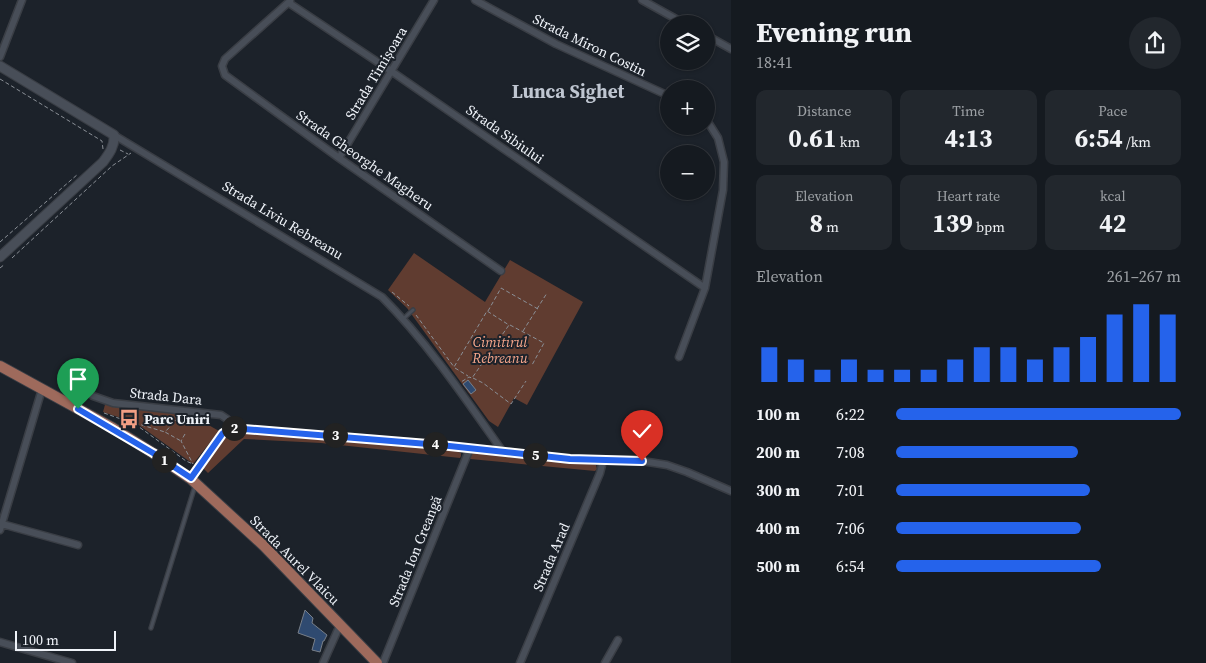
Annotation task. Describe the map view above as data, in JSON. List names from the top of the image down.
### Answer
{
  "streets": {
    "main road": ["Strada Liviu Rebreanu", "Strada Aurel Vlaicu"],
    "street": [
      "Strada Miron Costin",
      "Strada Timișoara",
      "Strada Sibiului",
      "Strada Gheorghe Magheru",
      "Strada Dara",
      "Strada Ion Creangă",
      "Strada Arad"
    ]
  },
  "crossings": [
    ["Strada Timișoara", "Strada Sibiului"],
    ["Strada Timișoara", "Strada Gheorghe Magheru"],
    ["Strada Sibiului", "Strada Gheorghe Magheru"]
  ],
  "districts": ["Lunca Sighet"],
  "parks": ["Cimitirul Rebreanu"],
  "places": {
    "bus stop": ["Parc Uniri"]
  },
  "scale_bar": "100 m",
  "page": {
    "heading": ["Evening run", "18:41"],
    "map_buttons": ["+", "−"],
    "stats": [
      ["Distance", "0.61 km"],
      ["Time", "4:13"],
      ["Pace", "6:54 /km"],
      ["Elevation", "8 m"],
      ["Heart rate", "139 bpm"],
      ["kcal", "42"]
    ],
    "chart": ["Elevation", "261–267 m"],
    "list": [
      {
        "name": "100 m",
        "note": "6:22"
      },
      {
        "name": "200 m",
        "note": "7:08"
      },
      {
        "name": "300 m",
        "note": "7:01"
      },
      {
        "name": "400 m",
        "note": "7:06"
      },
      {
        "name": "500 m",
        "note": "6:54"
      }
    ],
    "pins": [
      "2",
      "3",
      "4",
      "5",
      "1"
    ],
    "scale": "100 m"
  }
}
